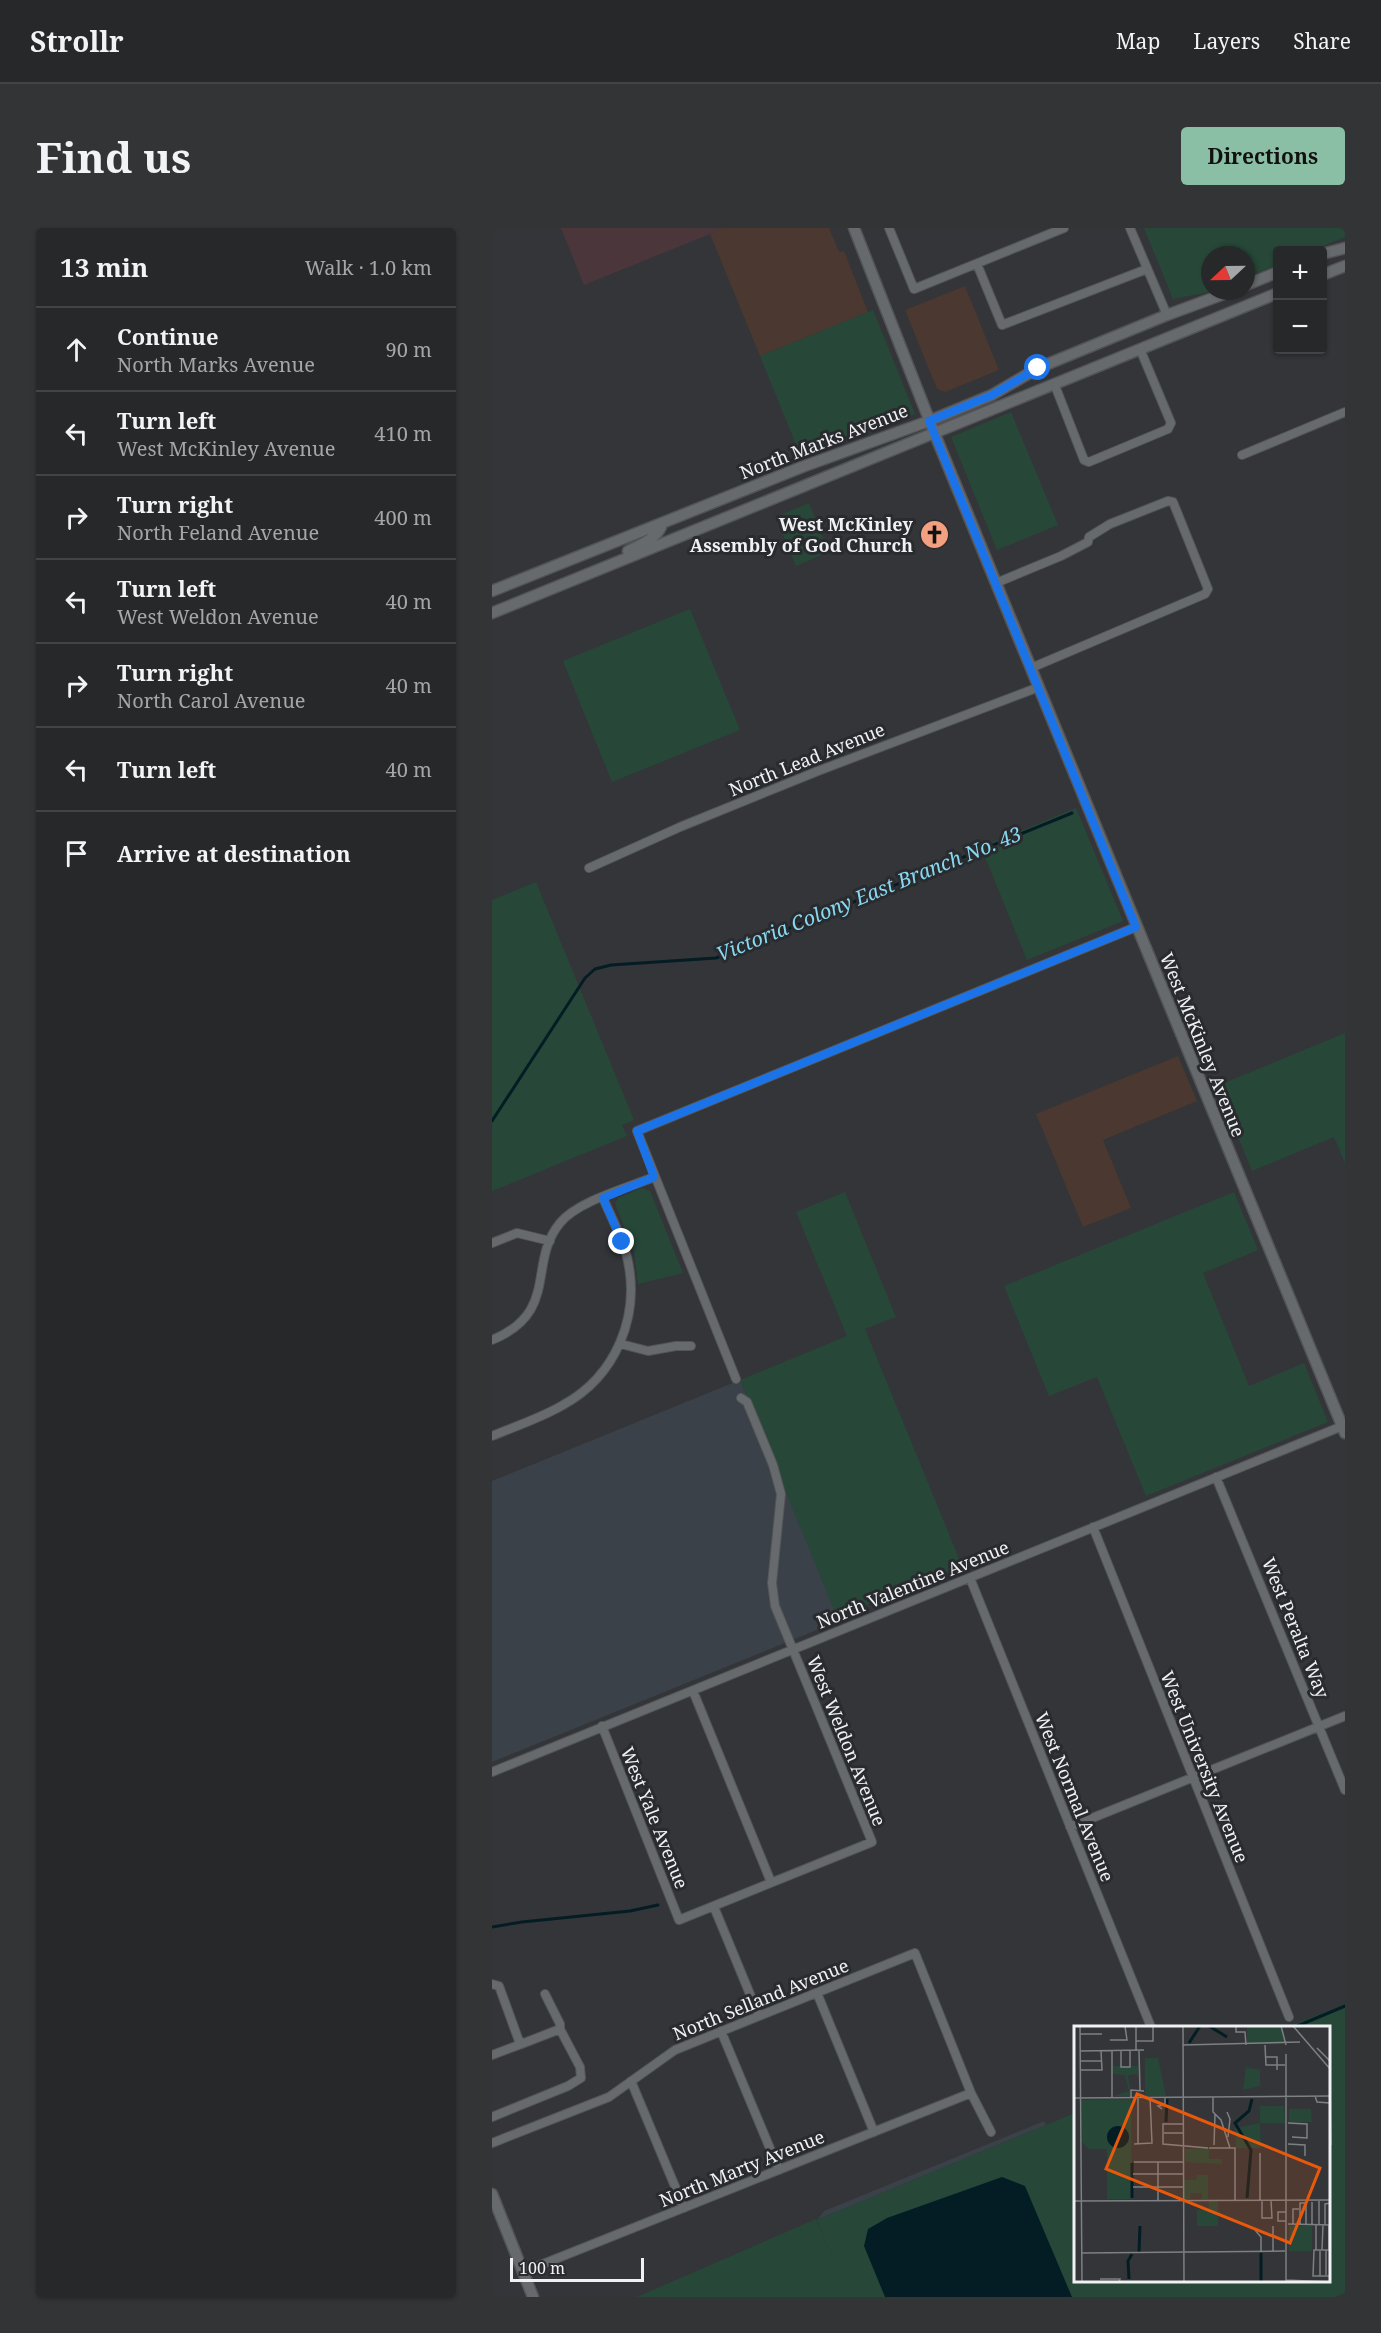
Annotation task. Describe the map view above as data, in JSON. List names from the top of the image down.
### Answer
{
  "streets": {
    "main road": ["North Marks Avenue", "West McKinley Avenue"],
    "street": [
      "North Lead Avenue",
      "North Valentine Avenue",
      "West Peralta Way",
      "West Weldon Avenue",
      "West University Avenue",
      "West Normal Avenue",
      "West Yale Avenue",
      "North Selland Avenue",
      "North Marty Avenue"
    ]
  },
  "crossings": [
    ["North Marks Avenue", "West McKinley Avenue"],
    ["North Lead Avenue", "West McKinley Avenue"],
    ["West McKinley Avenue", "North Valentine Avenue"],
    ["North Valentine Avenue", "West Peralta Way"],
    ["North Valentine Avenue", "West Weldon Avenue"],
    ["North Valentine Avenue", "West University Avenue"],
    ["North Valentine Avenue", "West Normal Avenue"],
    ["North Valentine Avenue", "West Yale Avenue"],
    ["North Selland Avenue", "North Marty Avenue"]
  ],
  "water": ["Victoria Colony East Branch No. 43"],
  "places": {
    "church": ["West McKinley Assembly of God Church"]
  },
  "scale_bar": "100 m",
  "north": "left",
  "page": {
    "header": "Strollr",
    "nav": ["Map", "Layers", "Share"],
    "buttons": "Directions",
    "title": "Find us",
    "heading": ["13 min", "Walk · 1.0 km"],
    "map_buttons": ["+", "−"],
    "list": [
      ["Continue", "North Marks Avenue", "90 m"],
      ["Turn left", "West McKinley Avenue", "410 m"],
      ["Turn right", "North Feland Avenue", "400 m"],
      ["Turn left", "West Weldon Avenue", "40 m"],
      ["Turn right", "North Carol Avenue", "40 m"],
      ["Turn left", "40 m"],
      "Arrive at destination"
    ],
    "scale": "100 m"
  }
}
